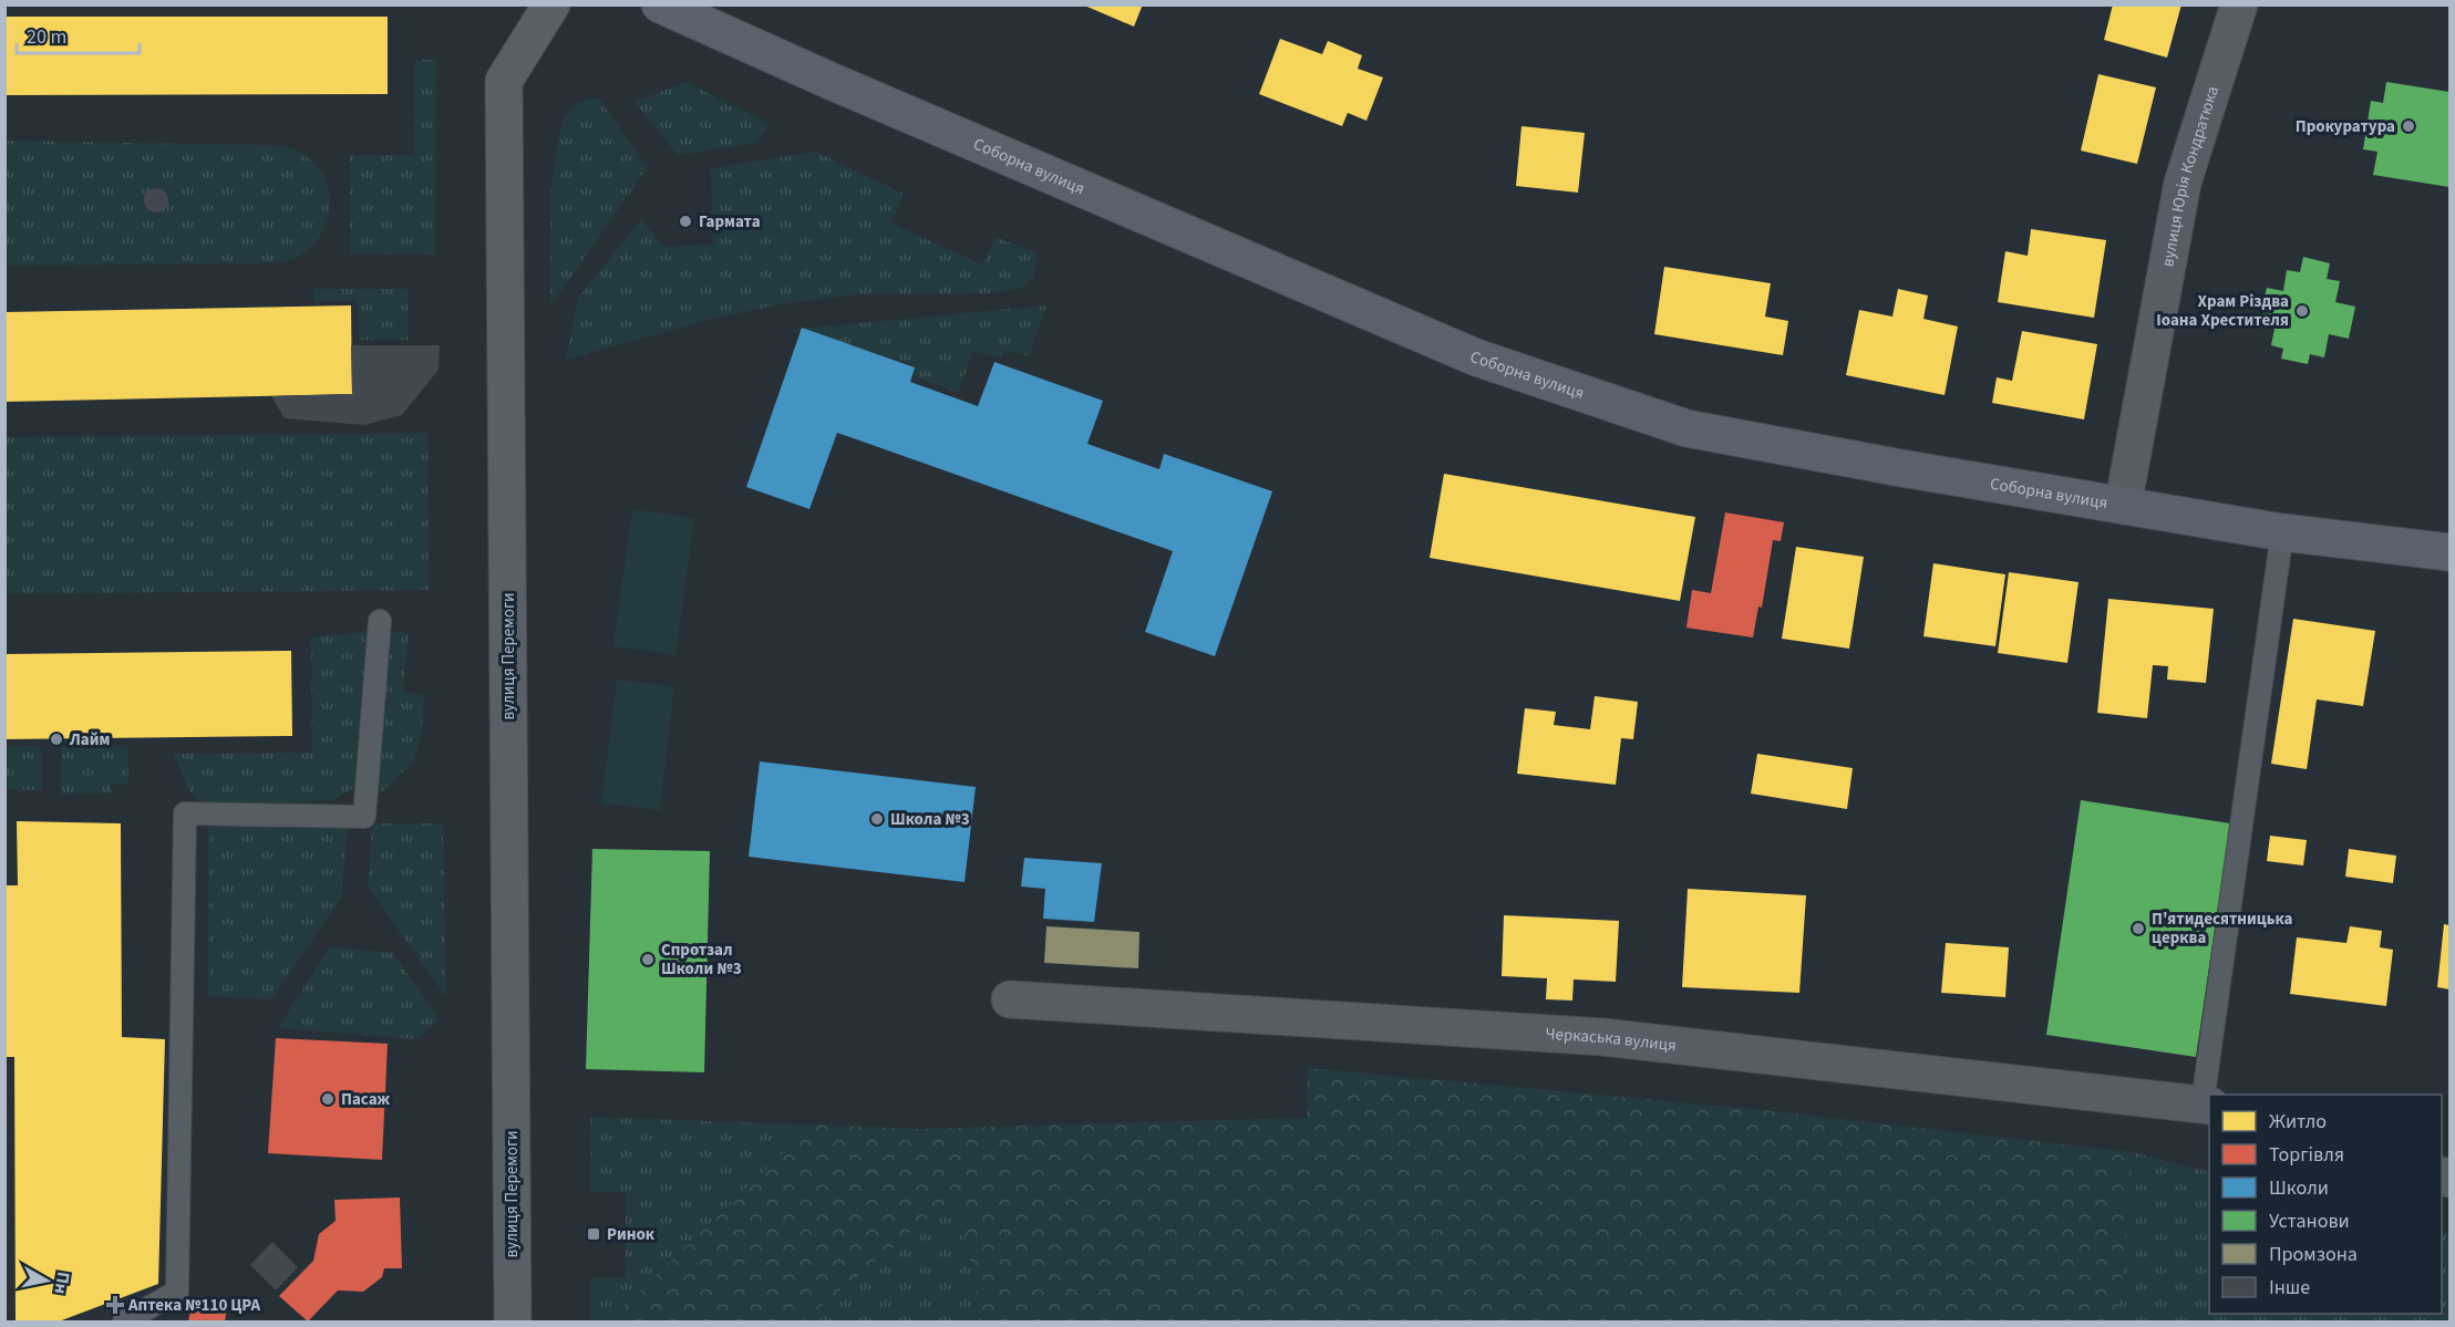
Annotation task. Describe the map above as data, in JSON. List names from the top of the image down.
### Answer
{
  "streets": {
    "main road": ["Соборна вулиця", "вулиця Перемоги"],
    "street": ["вулиця Юрія Кондратюка", "Черкаська вулиця"]
  },
  "crossings": [
    ["Соборна вулиця", "вулиця Юрія Кондратюка"]
  ],
  "places": {
    "other": [
      "Прокуратура",
      "Гармата",
      "Храм Різдва Іоана Хрестителя",
      "Лайм",
      "Школа №3",
      "П'ятидесятницька церква",
      "Спротзал Школи №3",
      "Пасаж"
    ],
    "transit": ["Ринок"],
    "health": ["Аптека №110 ЦРА"]
  },
  "legend": [
    "Житло",
    "Торгівля",
    "Школи",
    "Установи",
    "Промзона",
    "Інше"
  ],
  "scale_bar": "20 m",
  "north": "right"
}
